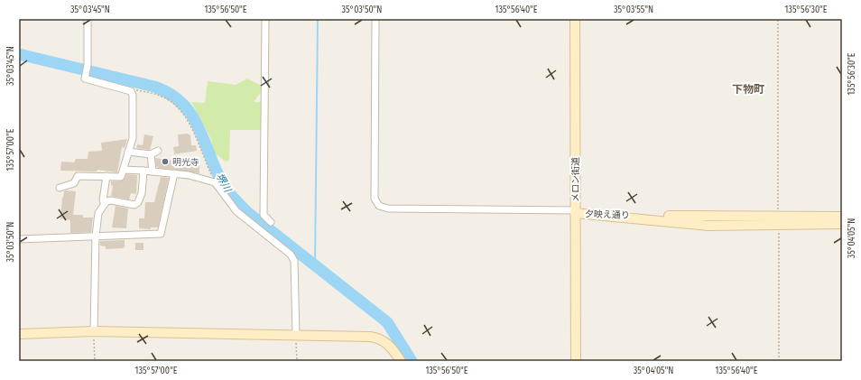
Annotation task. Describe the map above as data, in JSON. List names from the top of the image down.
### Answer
{
  "streets": {
    "street": ["メロン街道", "夕映え通り"]
  },
  "crossings": [
    ["メロン街道", "夕映え通り"]
  ],
  "districts": ["下物町"],
  "water": ["堺川"],
  "places": ["明光寺"],
  "coordinates": [
    "35°03'45\"N",
    "135°56'50\"E",
    "35°03'50\"N",
    "135°56'40\"E",
    "35°03'55\"N",
    "135°56'30\"E",
    "135°57'00\"E",
    "35°04'05\"N"
  ]
}
